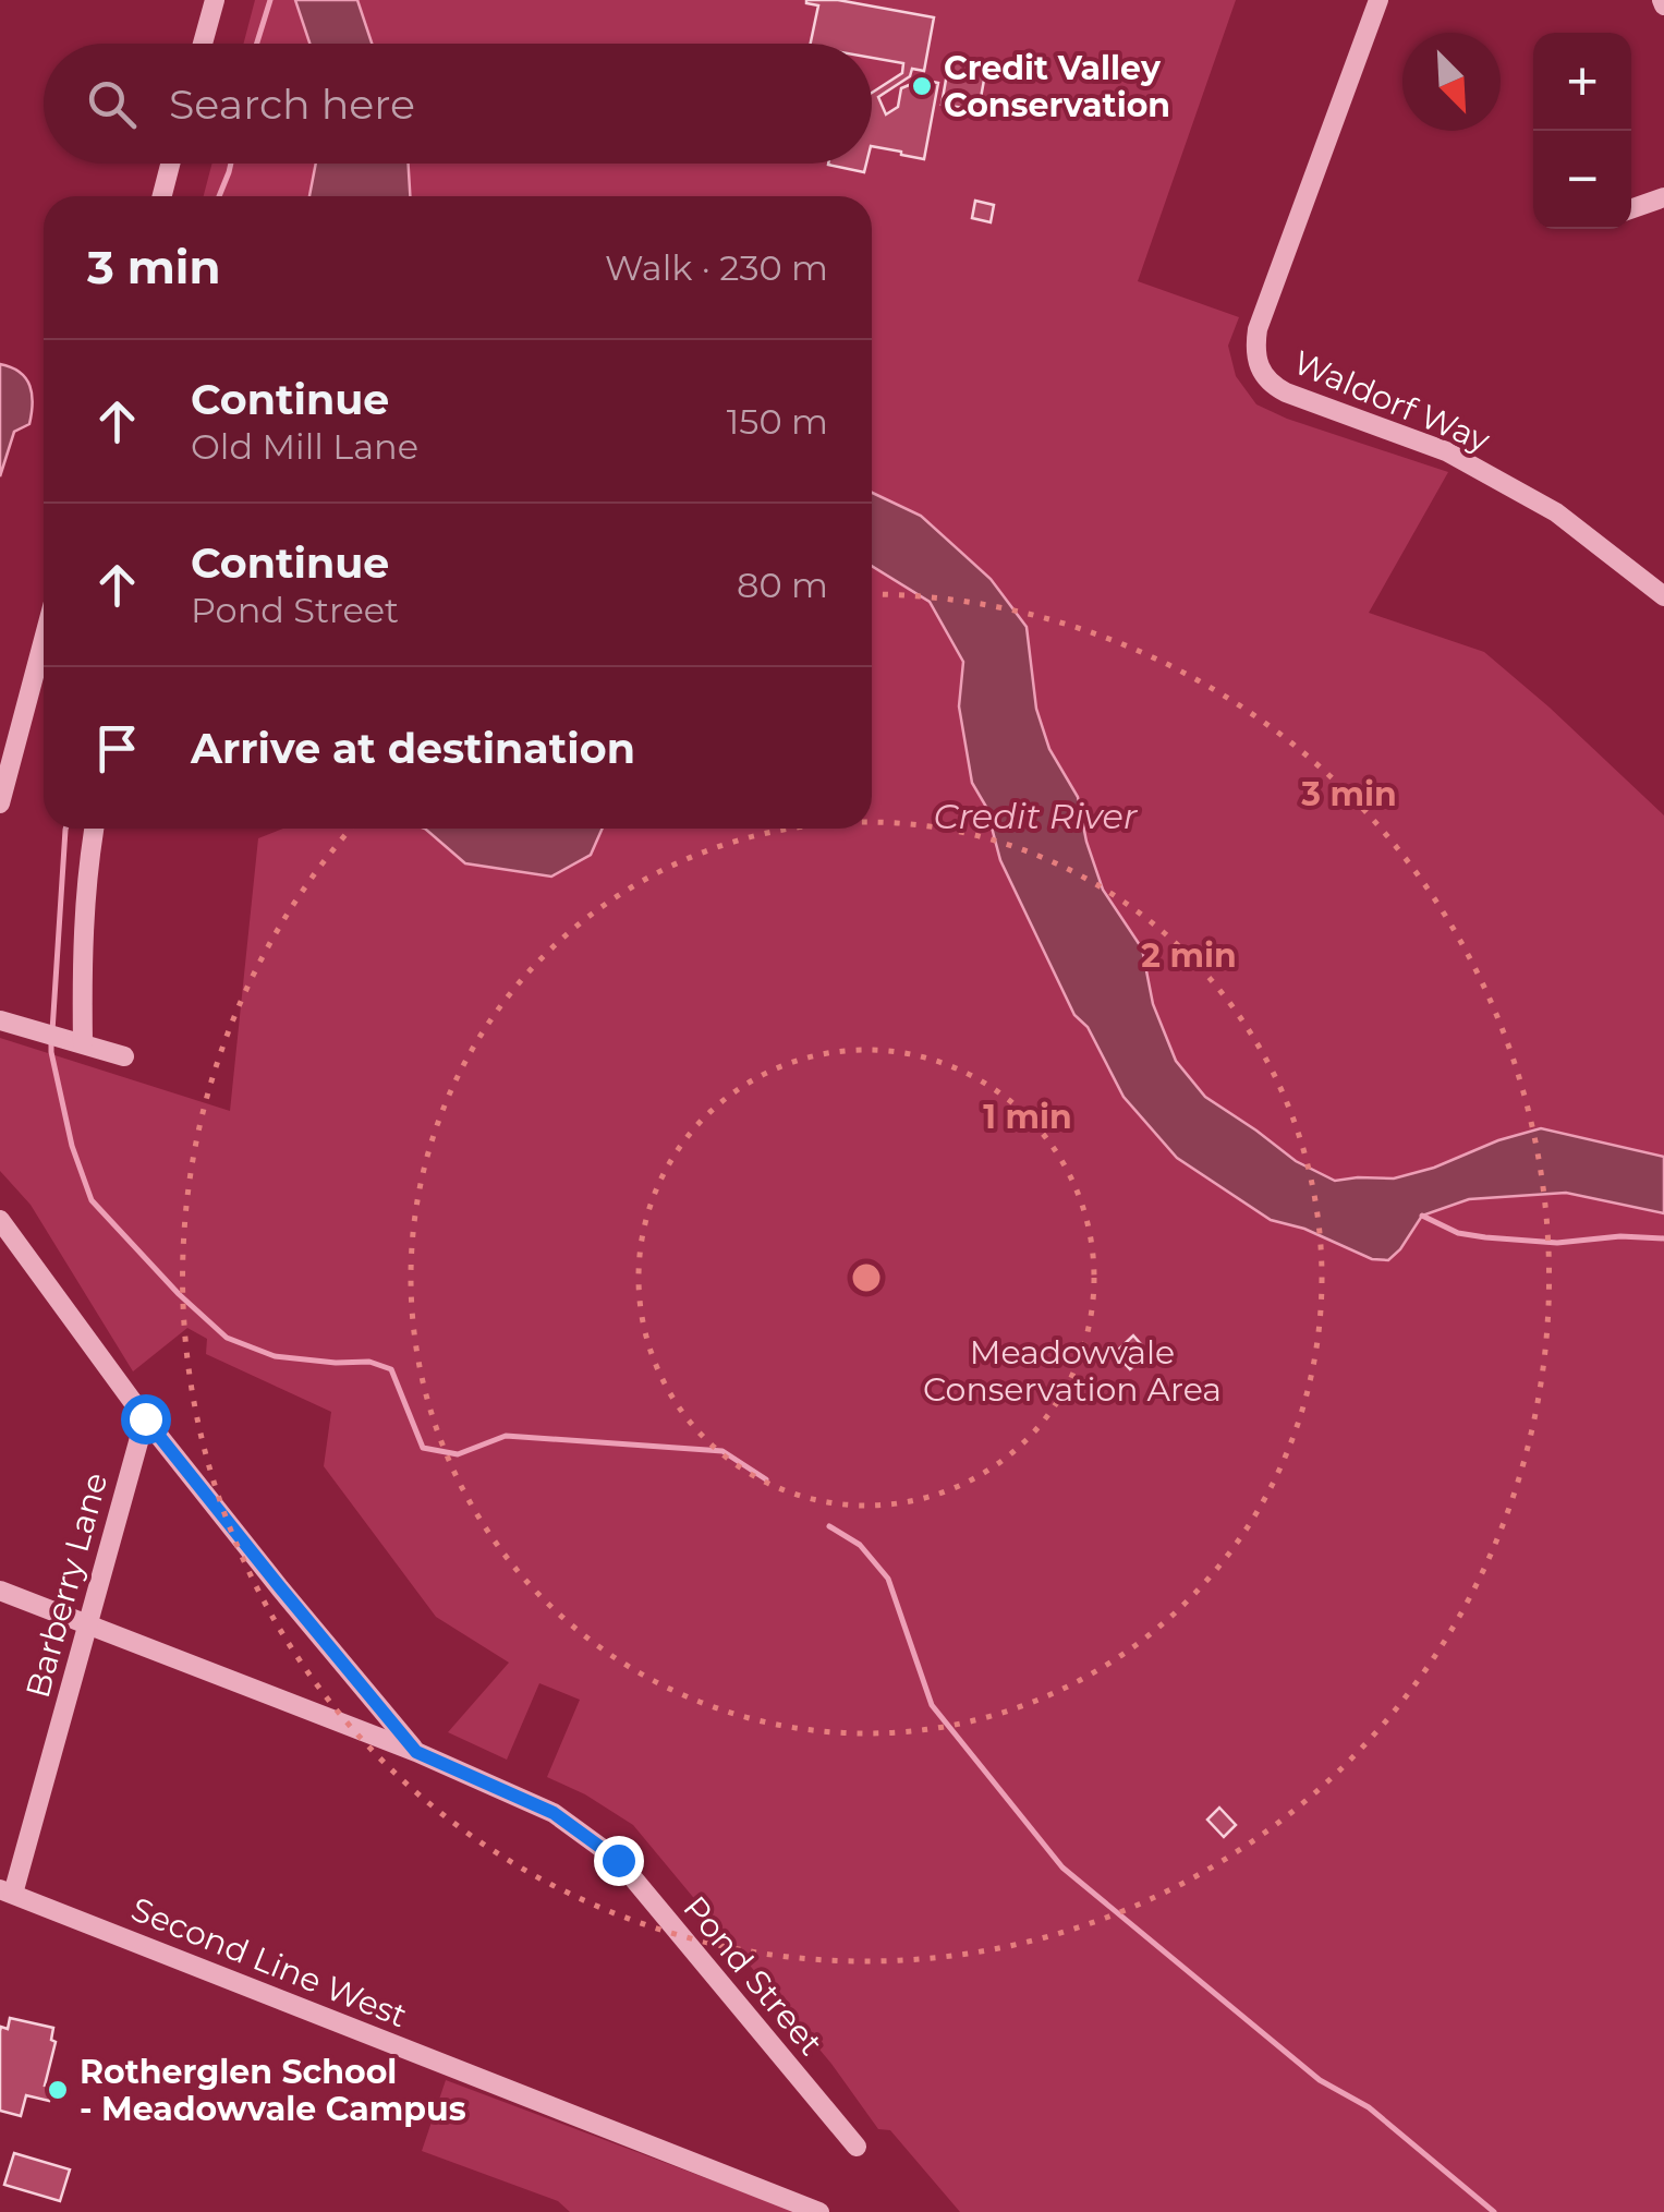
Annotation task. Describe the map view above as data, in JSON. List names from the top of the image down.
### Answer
{
  "streets": {
    "street": [
      "Waldorf Way",
      "Barberry Lane",
      "Second Line West",
      "Pond Street"
    ]
  },
  "crossings": [
    ["Barberry Lane", "Second Line West"],
    ["Barberry Lane", "Pond Street"]
  ],
  "water": ["Credit River"],
  "parks": ["Meadowvale Conservation Area"],
  "places": ["Credit Valley Conservation", "Rotherglen School - Meadowvale Campus"],
  "north": "bottom right",
  "page": {
    "map_buttons": ["+", "−"],
    "search": "Search here",
    "heading": ["3 min", "Walk · 230 m"],
    "list": [
      ["Continue", "Old Mill Lane", "150 m"],
      ["Continue", "Pond Street", "80 m"],
      "Arrive at destination"
    ]
  },
  "rings": ["3 min", "2 min", "1 min"]
}
